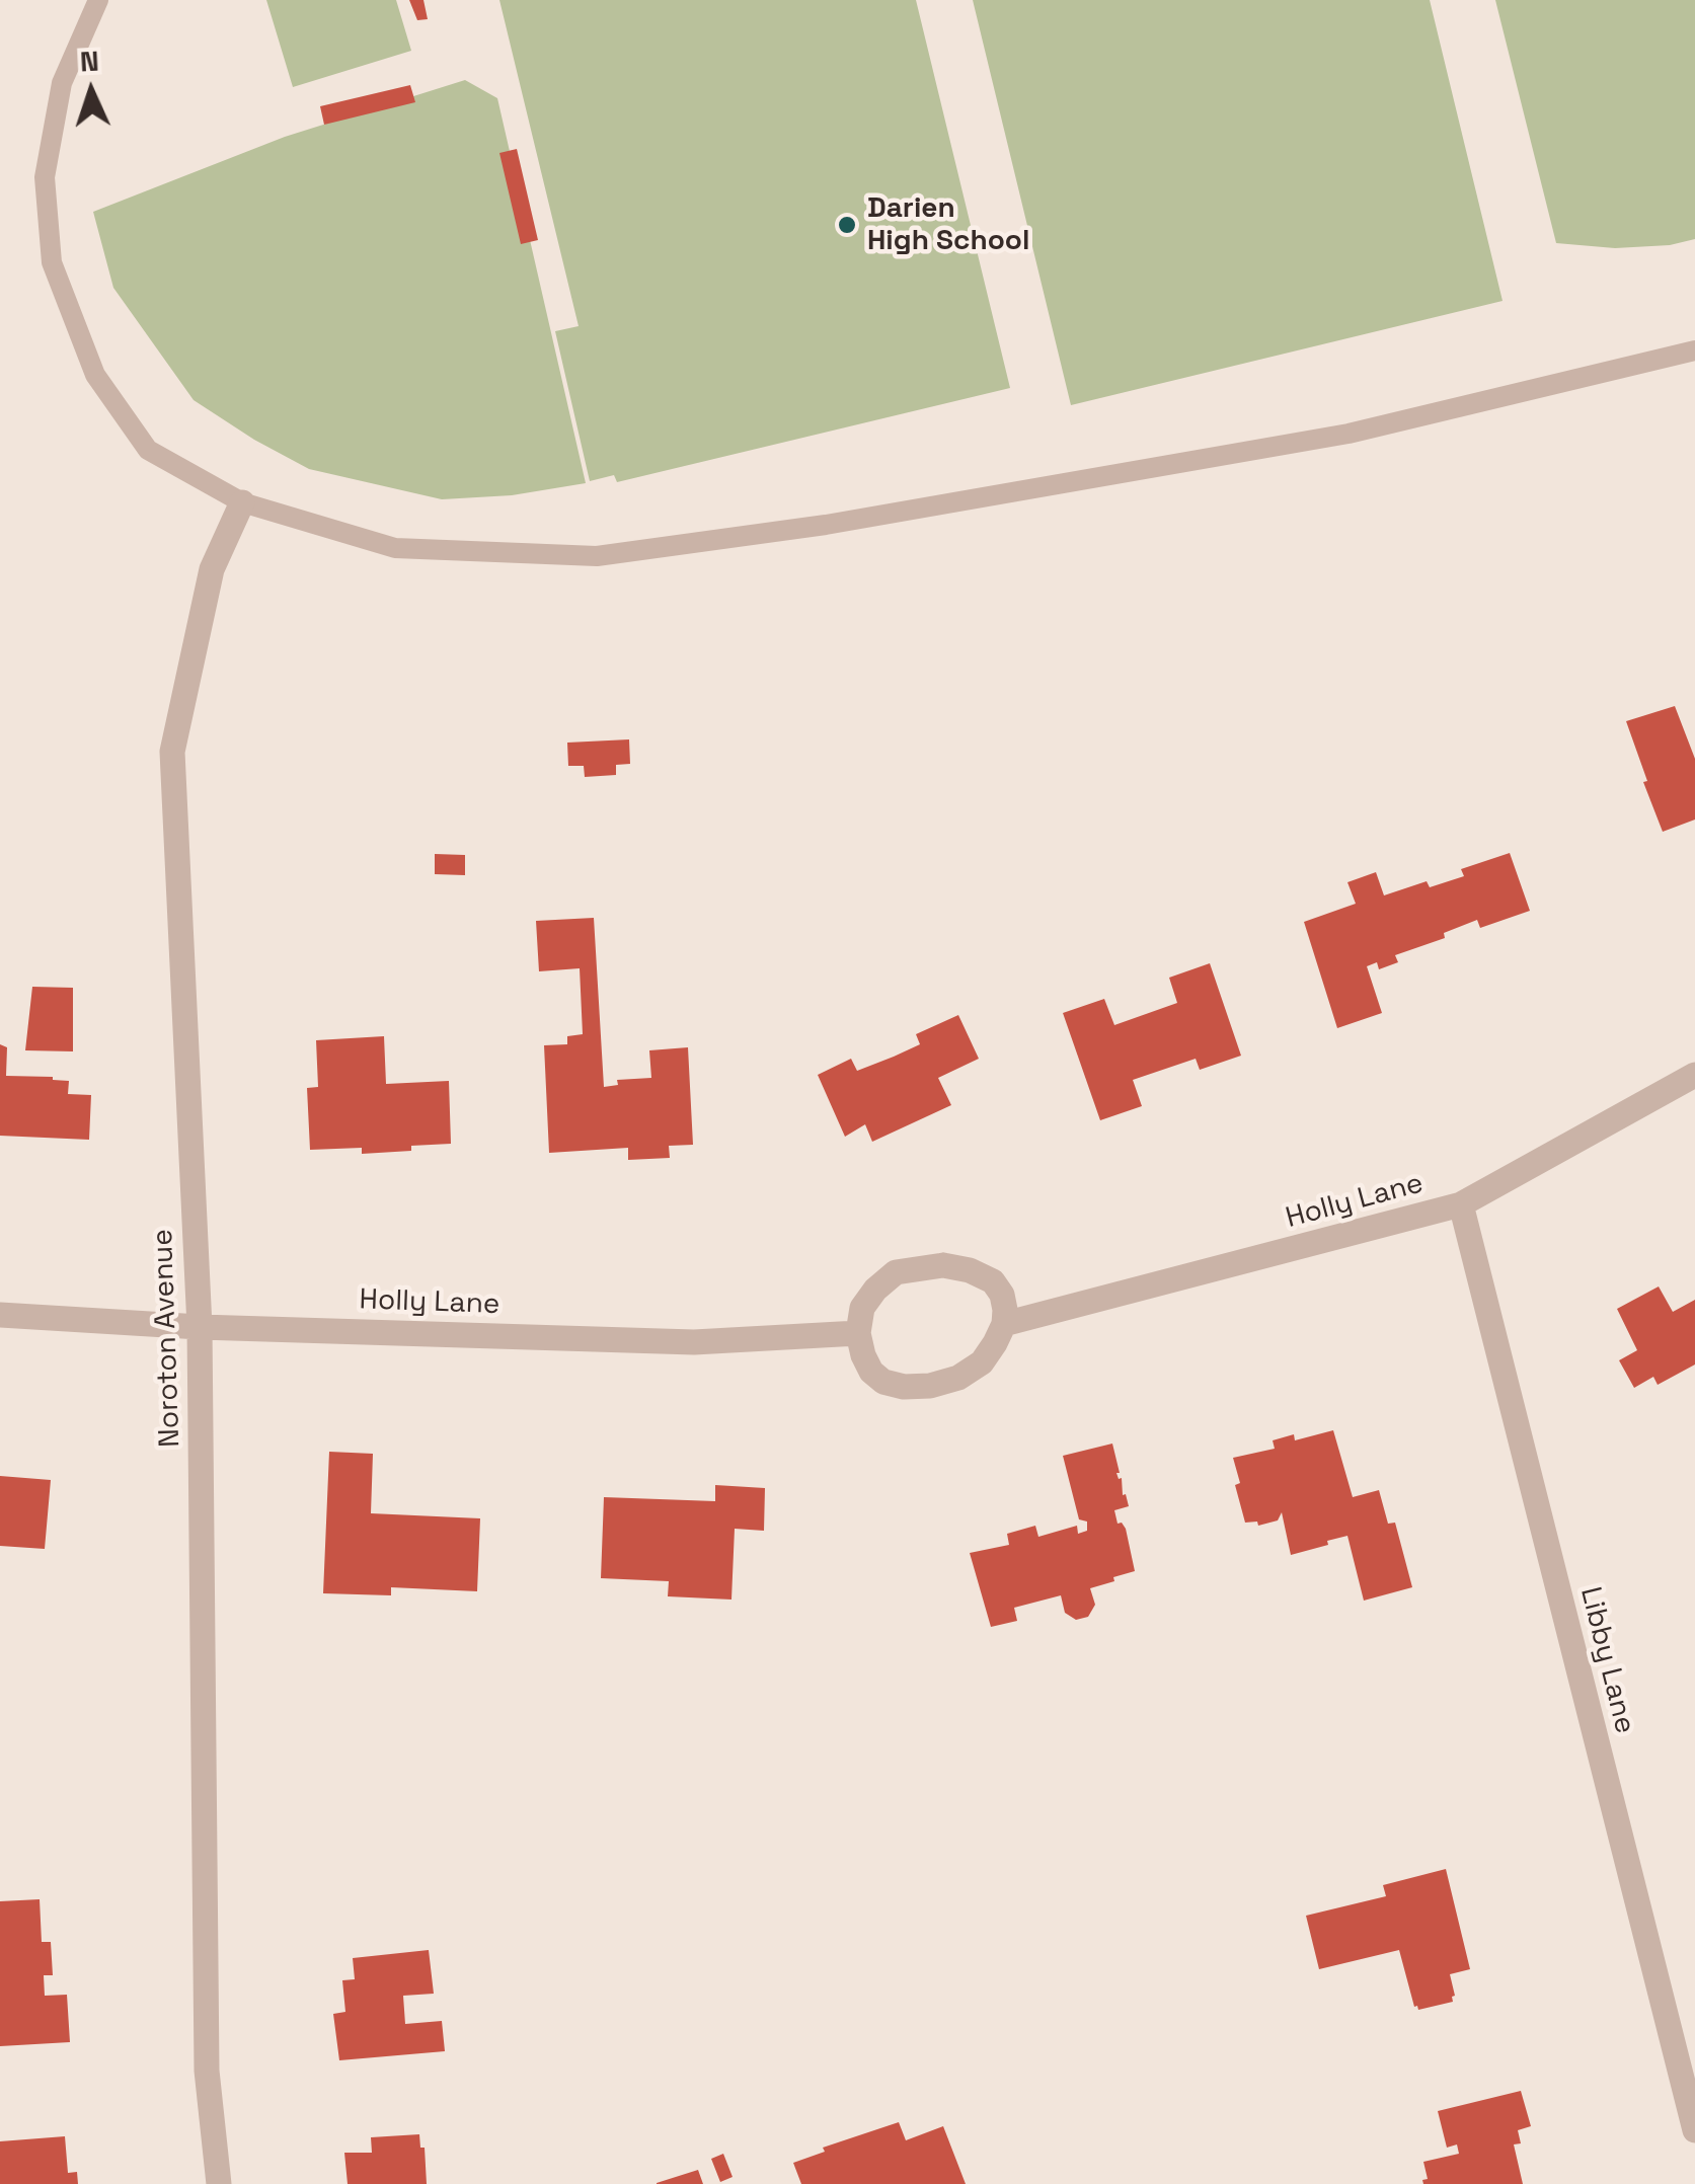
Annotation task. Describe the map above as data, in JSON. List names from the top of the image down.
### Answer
{
  "streets": {
    "street": ["Holly Lane", "Noroton Avenue", "Libby Lane"]
  },
  "crossings": [
    ["Holly Lane", "Noroton Avenue"],
    ["Holly Lane", "Libby Lane"]
  ],
  "places": ["Darien High School"],
  "north": "top"
}
